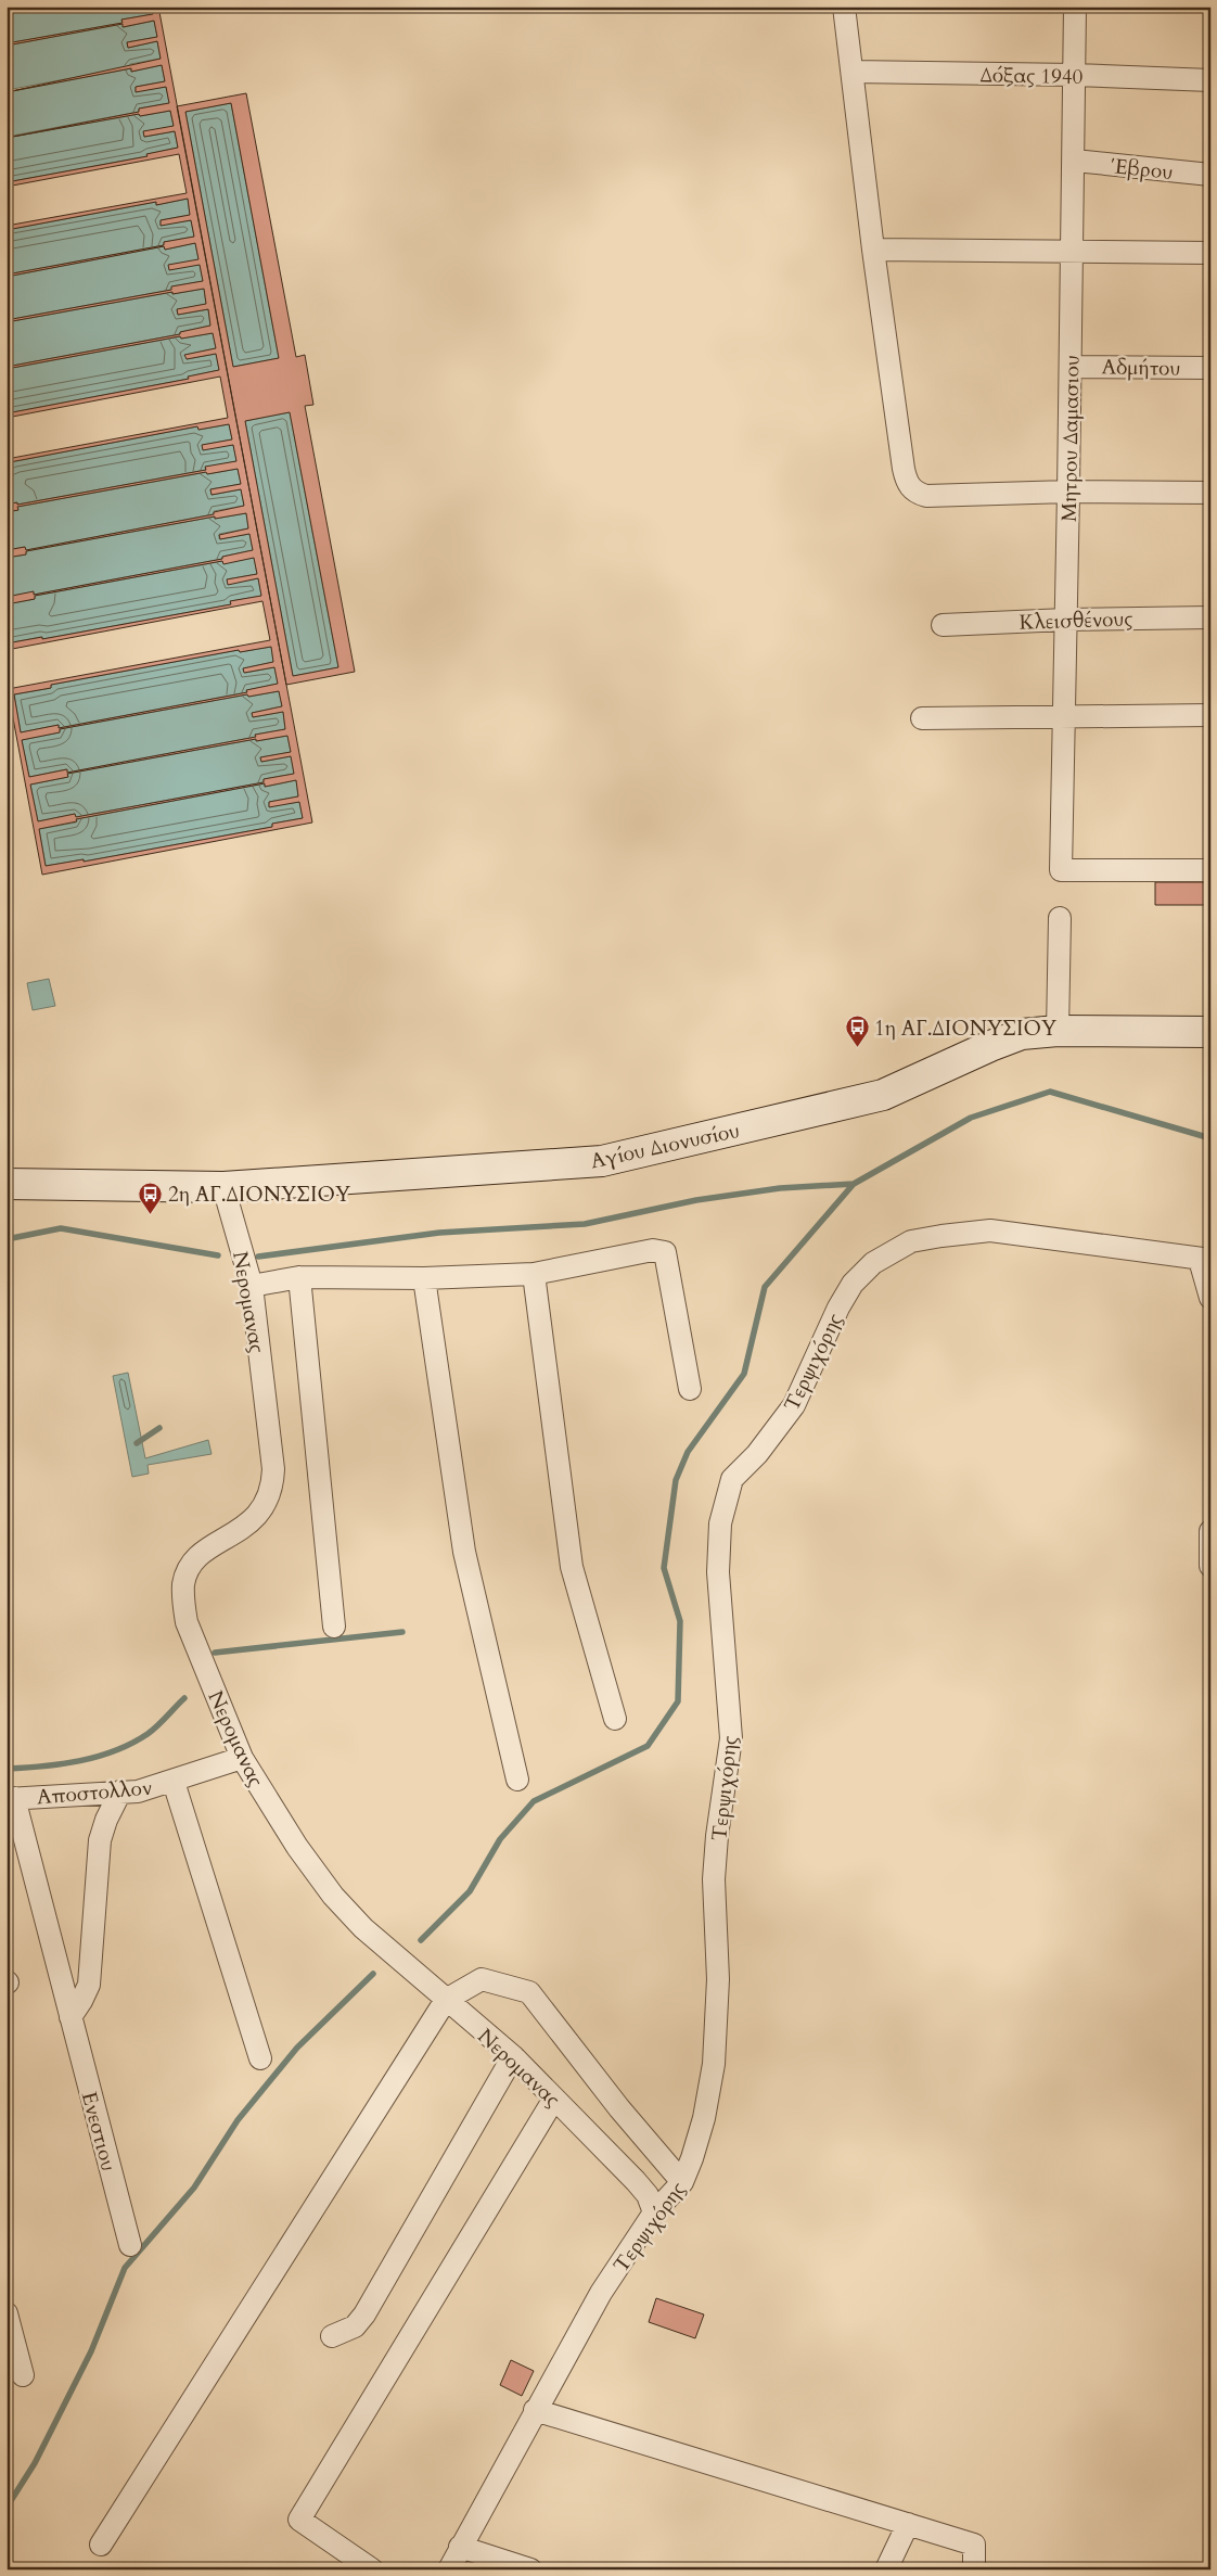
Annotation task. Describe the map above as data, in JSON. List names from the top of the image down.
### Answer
{
  "streets": {
    "street": [
      "Δόξας 1940",
      "Έβρου",
      "Αδμήτου",
      "Μητρου Δαμασιου",
      "Κλεισθένους",
      "Αγίου Διονυσίου",
      "Νερομανας",
      "Τερψιχόρης",
      "Αποστολλον",
      "Ενεστιου"
    ]
  },
  "crossings": [
    ["Δόξας 1940", "Μητρου Δαμασιου"],
    ["Έβρου", "Μητρου Δαμασιου"],
    ["Αδμήτου", "Μητρου Δαμασιου"],
    ["Μητρου Δαμασιου", "Κλεισθένους"],
    ["Αγίου Διονυσίου", "Νερομανας"],
    ["Νερομανας", "Τερψιχόρης"],
    ["Νερομανας", "Αποστολλον"],
    ["Αποστολλον", "Ενεστιου"]
  ],
  "places": {
    "bus stop": ["1η ΑΓ.ΔΙΟΝΥΣΙΟΥ", "2η ΑΓ.ΔΙΟΝΥΣΙΟΥ"]
  }
}
